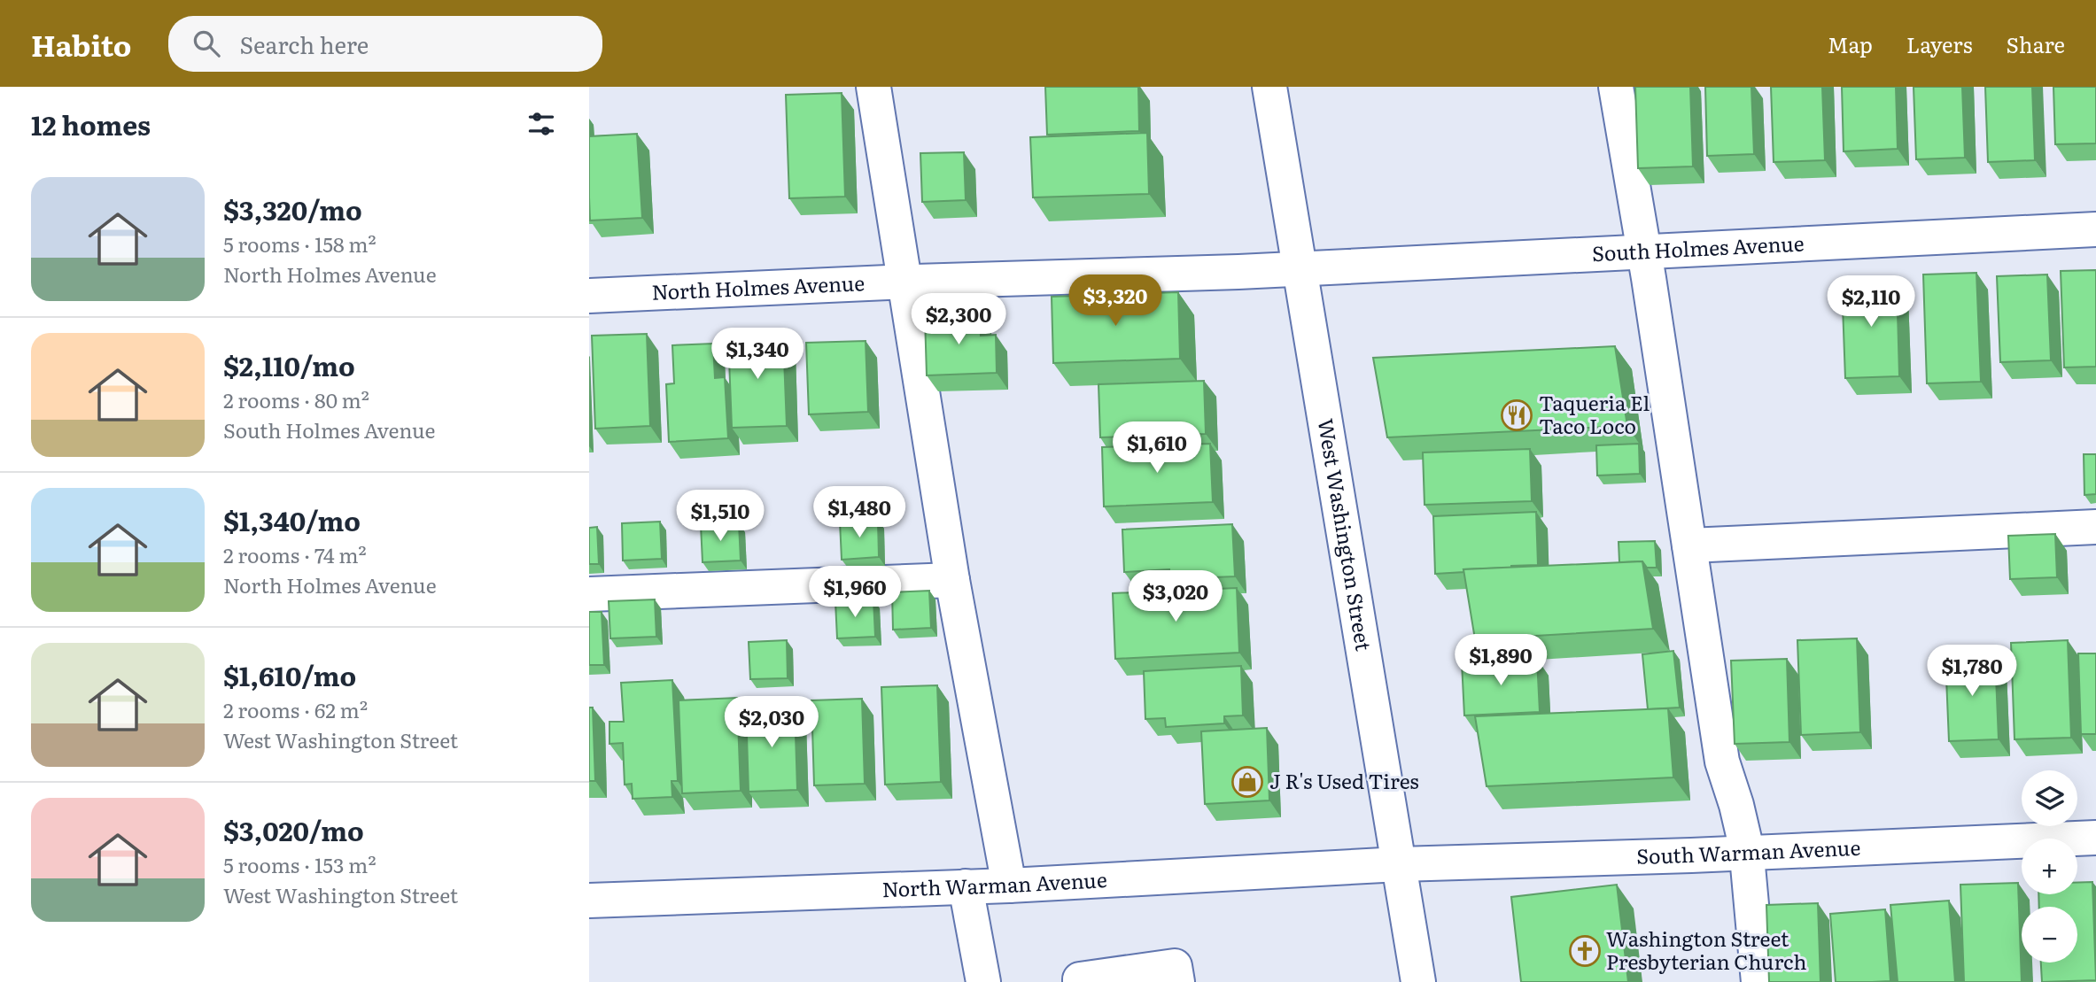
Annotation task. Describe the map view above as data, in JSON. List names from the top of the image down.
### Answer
{
  "streets": {
    "street": [
      "South Holmes Avenue",
      "North Holmes Avenue",
      "West Washington Street",
      "South Warman Avenue",
      "North Warman Avenue"
    ]
  },
  "crossings": [
    ["South Holmes Avenue", "North Holmes Avenue"],
    ["South Holmes Avenue", "West Washington Street"],
    ["North Holmes Avenue", "West Washington Street"],
    ["West Washington Street", "South Warman Avenue"],
    ["West Washington Street", "North Warman Avenue"],
    ["South Warman Avenue", "North Warman Avenue"]
  ],
  "places": {
    "restaurant": ["Taqueria El Taco Loco"],
    "shop": ["J R's Used Tires"],
    "church": ["Washington Street Presbyterian Church"]
  },
  "page": {
    "header": "Habito",
    "search": "Search here",
    "nav": ["Map", "Layers", "Share"],
    "heading": "12 homes",
    "list": [
      {
        "name": "$3,320/mo",
        "note": "5 rooms · 158 m² · North Holmes Avenue"
      },
      {
        "name": "$2,110/mo",
        "note": "2 rooms · 80 m² · South Holmes Avenue"
      },
      {
        "name": "$1,340/mo",
        "note": "2 rooms · 74 m² · North Holmes Avenue"
      },
      {
        "name": "$1,610/mo",
        "note": "2 rooms · 62 m² · West Washington Street"
      },
      {
        "name": "$3,020/mo",
        "note": "5 rooms · 153 m² · West Washington Street"
      }
    ],
    "price": [
      "$3,320",
      "$2,110",
      "$2,300",
      "$1,340",
      "$1,610",
      "$1,480",
      "$1,510",
      "$1,960",
      "$3,020",
      "$1,890",
      "$1,780",
      "$2,030"
    ],
    "map_buttons": ["+", "−"]
  }
}
